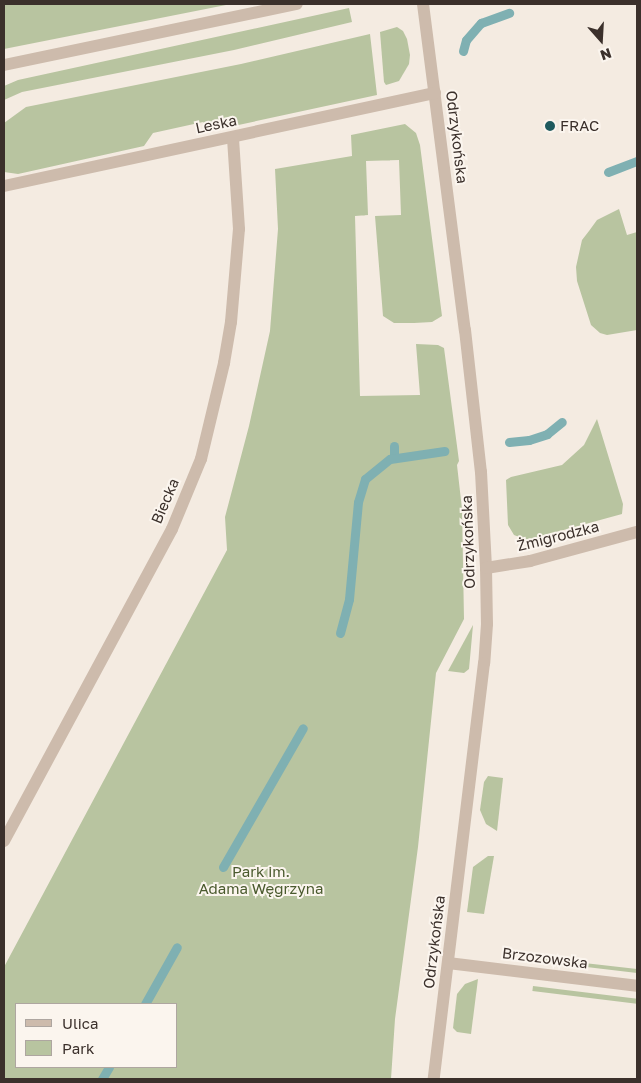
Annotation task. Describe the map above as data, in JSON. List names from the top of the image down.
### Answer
{
  "streets": {
    "street": [
      "Leska",
      "Odrzykońska",
      "Biecka",
      "Żmigrodzka",
      "Brzozowska"
    ]
  },
  "crossings": [
    ["Leska", "Odrzykońska"],
    ["Leska", "Biecka"],
    ["Odrzykońska", "Żmigrodzka"],
    ["Odrzykońska", "Brzozowska"]
  ],
  "parks": ["Park im. Adama Węgrzyna"],
  "places": ["FRAC"],
  "legend": ["Ulica", "Park"],
  "north": "bottom"
}
